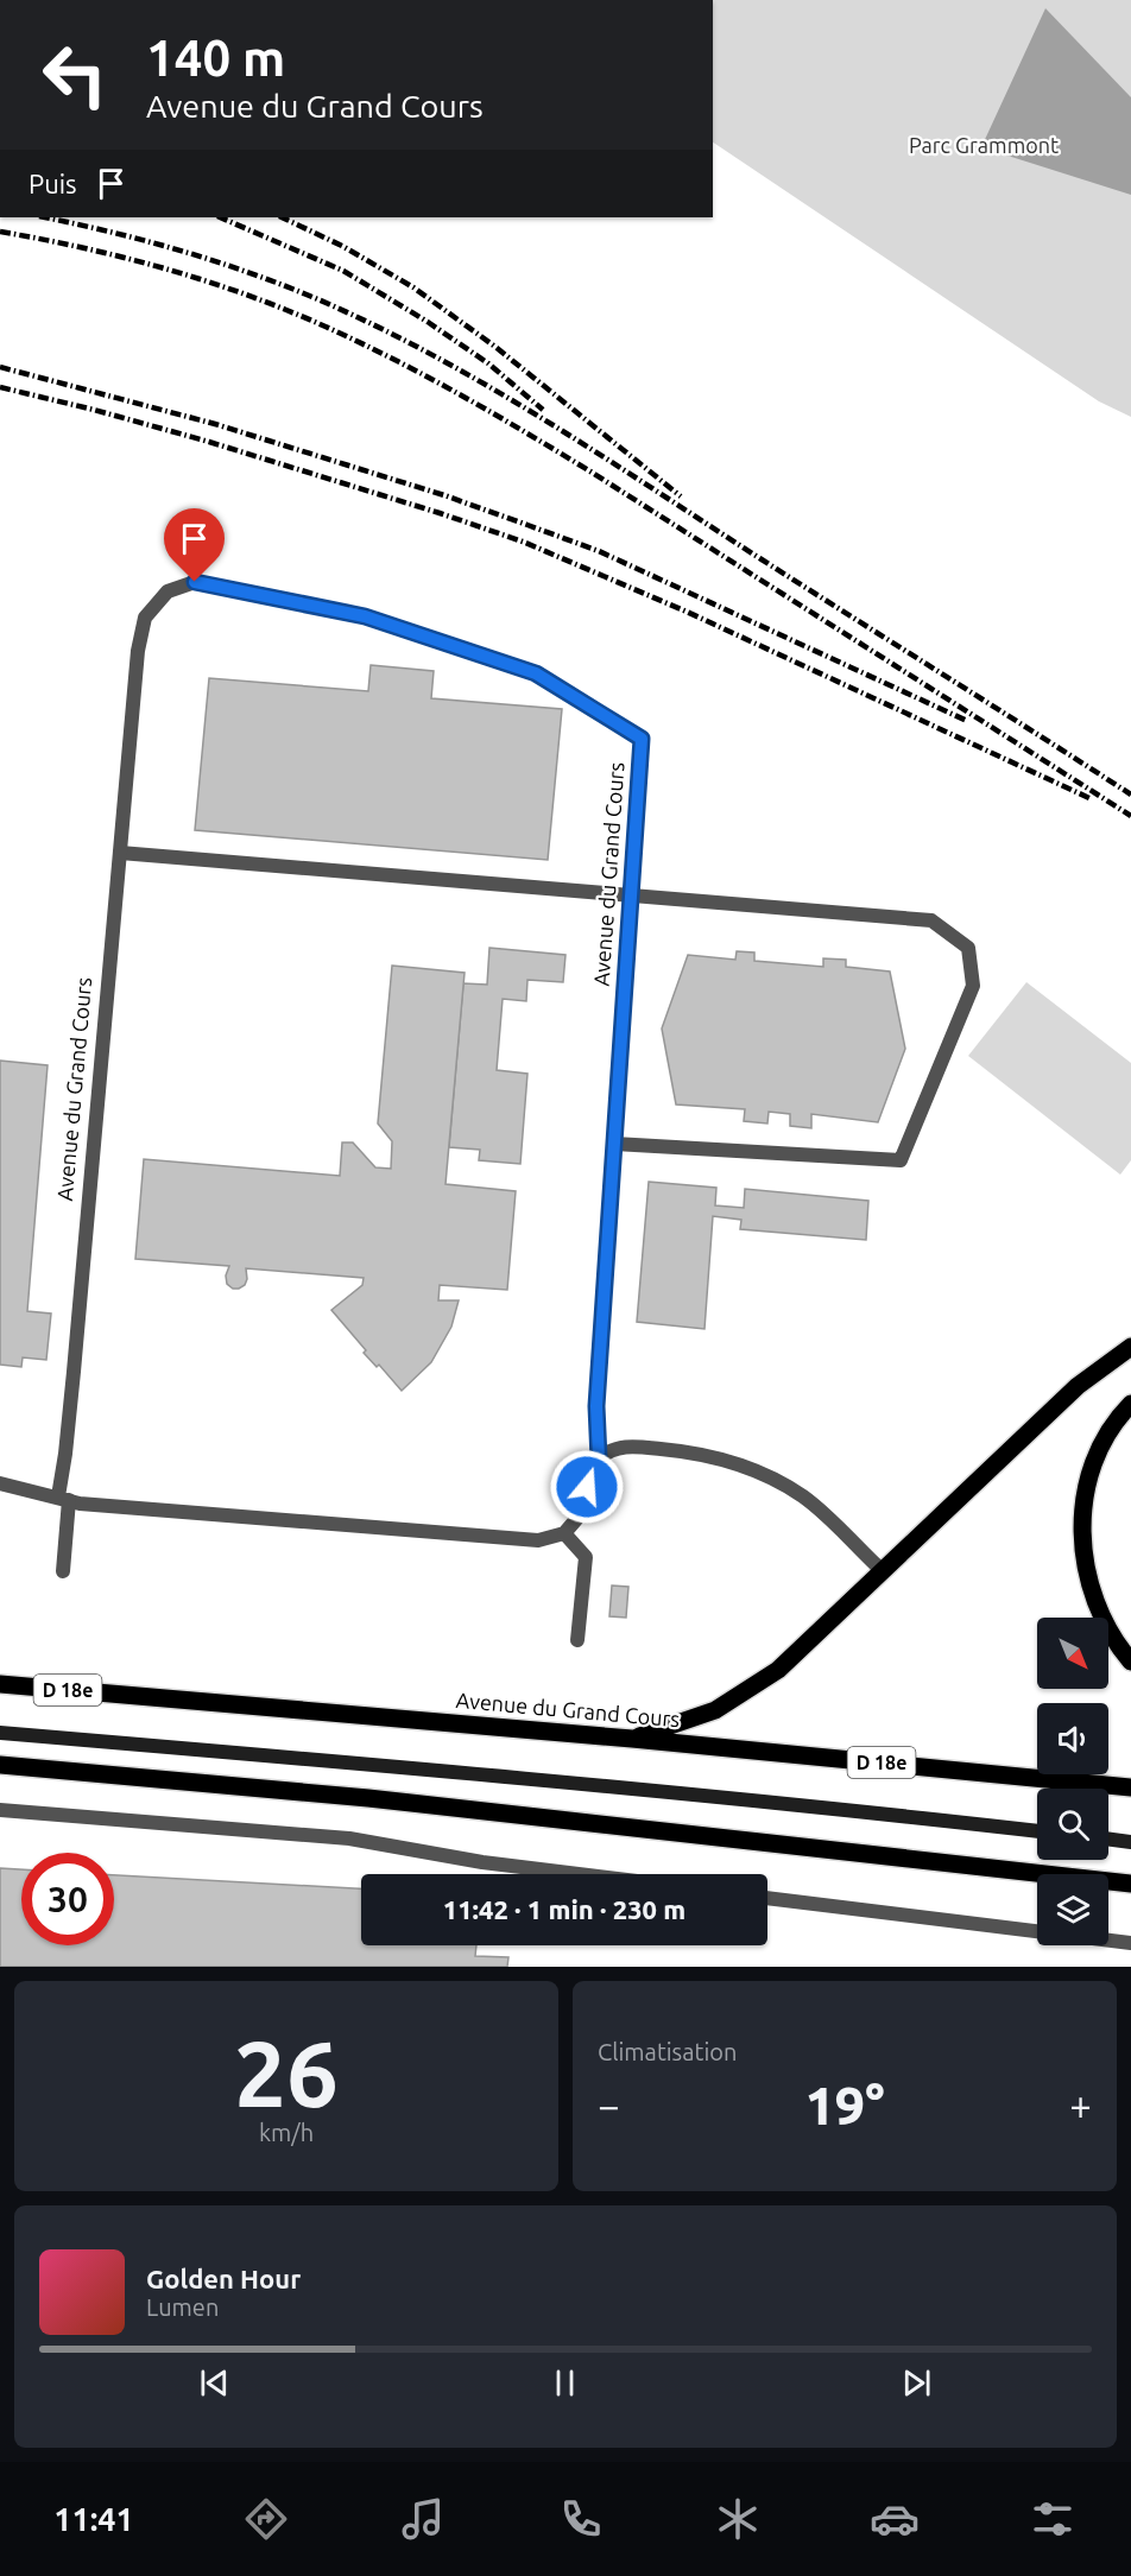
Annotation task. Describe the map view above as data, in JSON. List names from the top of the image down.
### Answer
{
  "streets": {
    "main road": ["Avenue du Grand Cours", "D 18e"]
  },
  "parks": ["Parc Grammont"],
  "north": "bottom right",
  "page": {
    "turn": ["140 m", "Avenue du Grand Cours"],
    "then": "Puis",
    "limit": "30",
    "trip": "11:42 · 1 min · 230 m",
    "tile": [
      ["26", "km/h"],
      "Climatisation"
    ],
    "heat": ["−", "19°", "+"],
    "song": ["Golden Hour", "Lumen"],
    "tabs": "11:41"
  }
}
